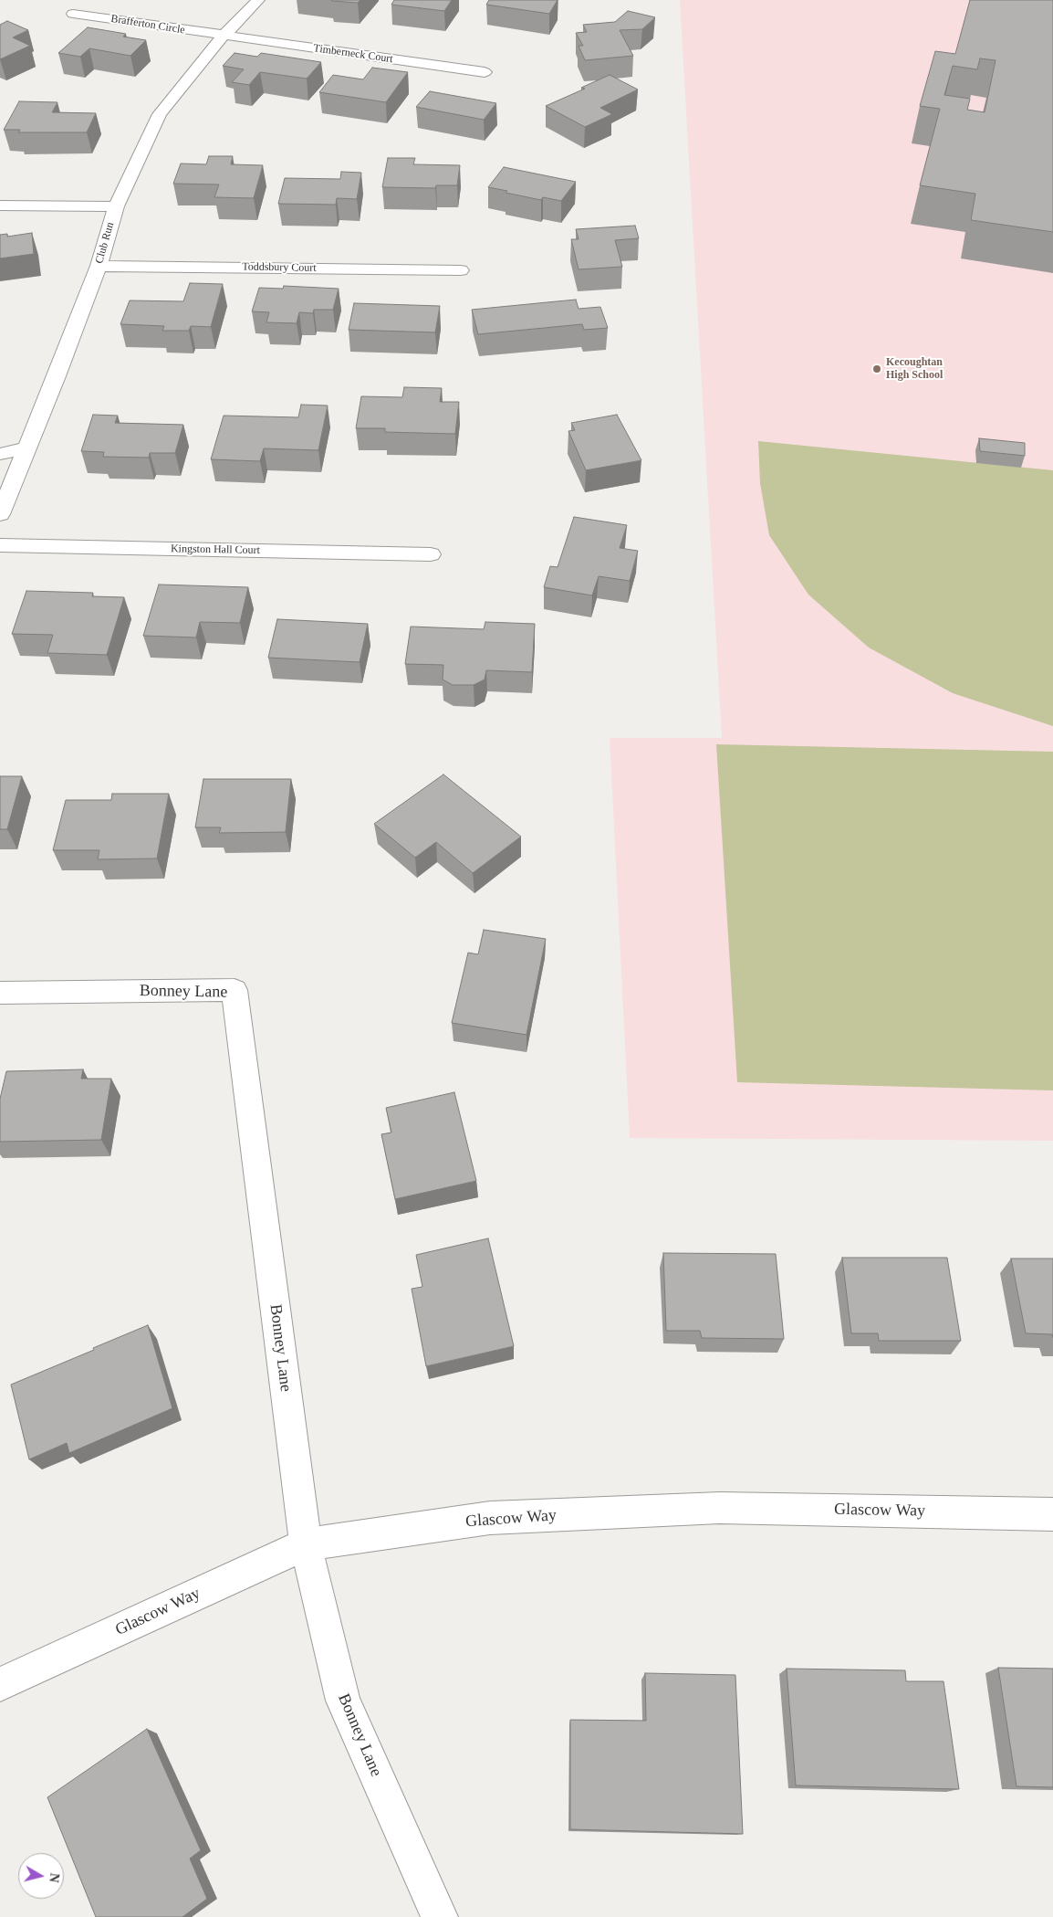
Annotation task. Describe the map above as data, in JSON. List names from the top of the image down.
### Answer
{
  "streets": {
    "street": [
      "Brafferton Circle",
      "Timberneck Court",
      "Club Run",
      "Toddsbury Court",
      "Kingston Hall Court",
      "Bonney Lane",
      "Glascow Way"
    ]
  },
  "crossings": [
    ["Brafferton Circle", "Timberneck Court"],
    ["Brafferton Circle", "Club Run"],
    ["Timberneck Court", "Club Run"],
    ["Club Run", "Toddsbury Court"],
    ["Bonney Lane", "Glascow Way"]
  ],
  "places": ["Kecoughtan High School"],
  "north": "right"
}
